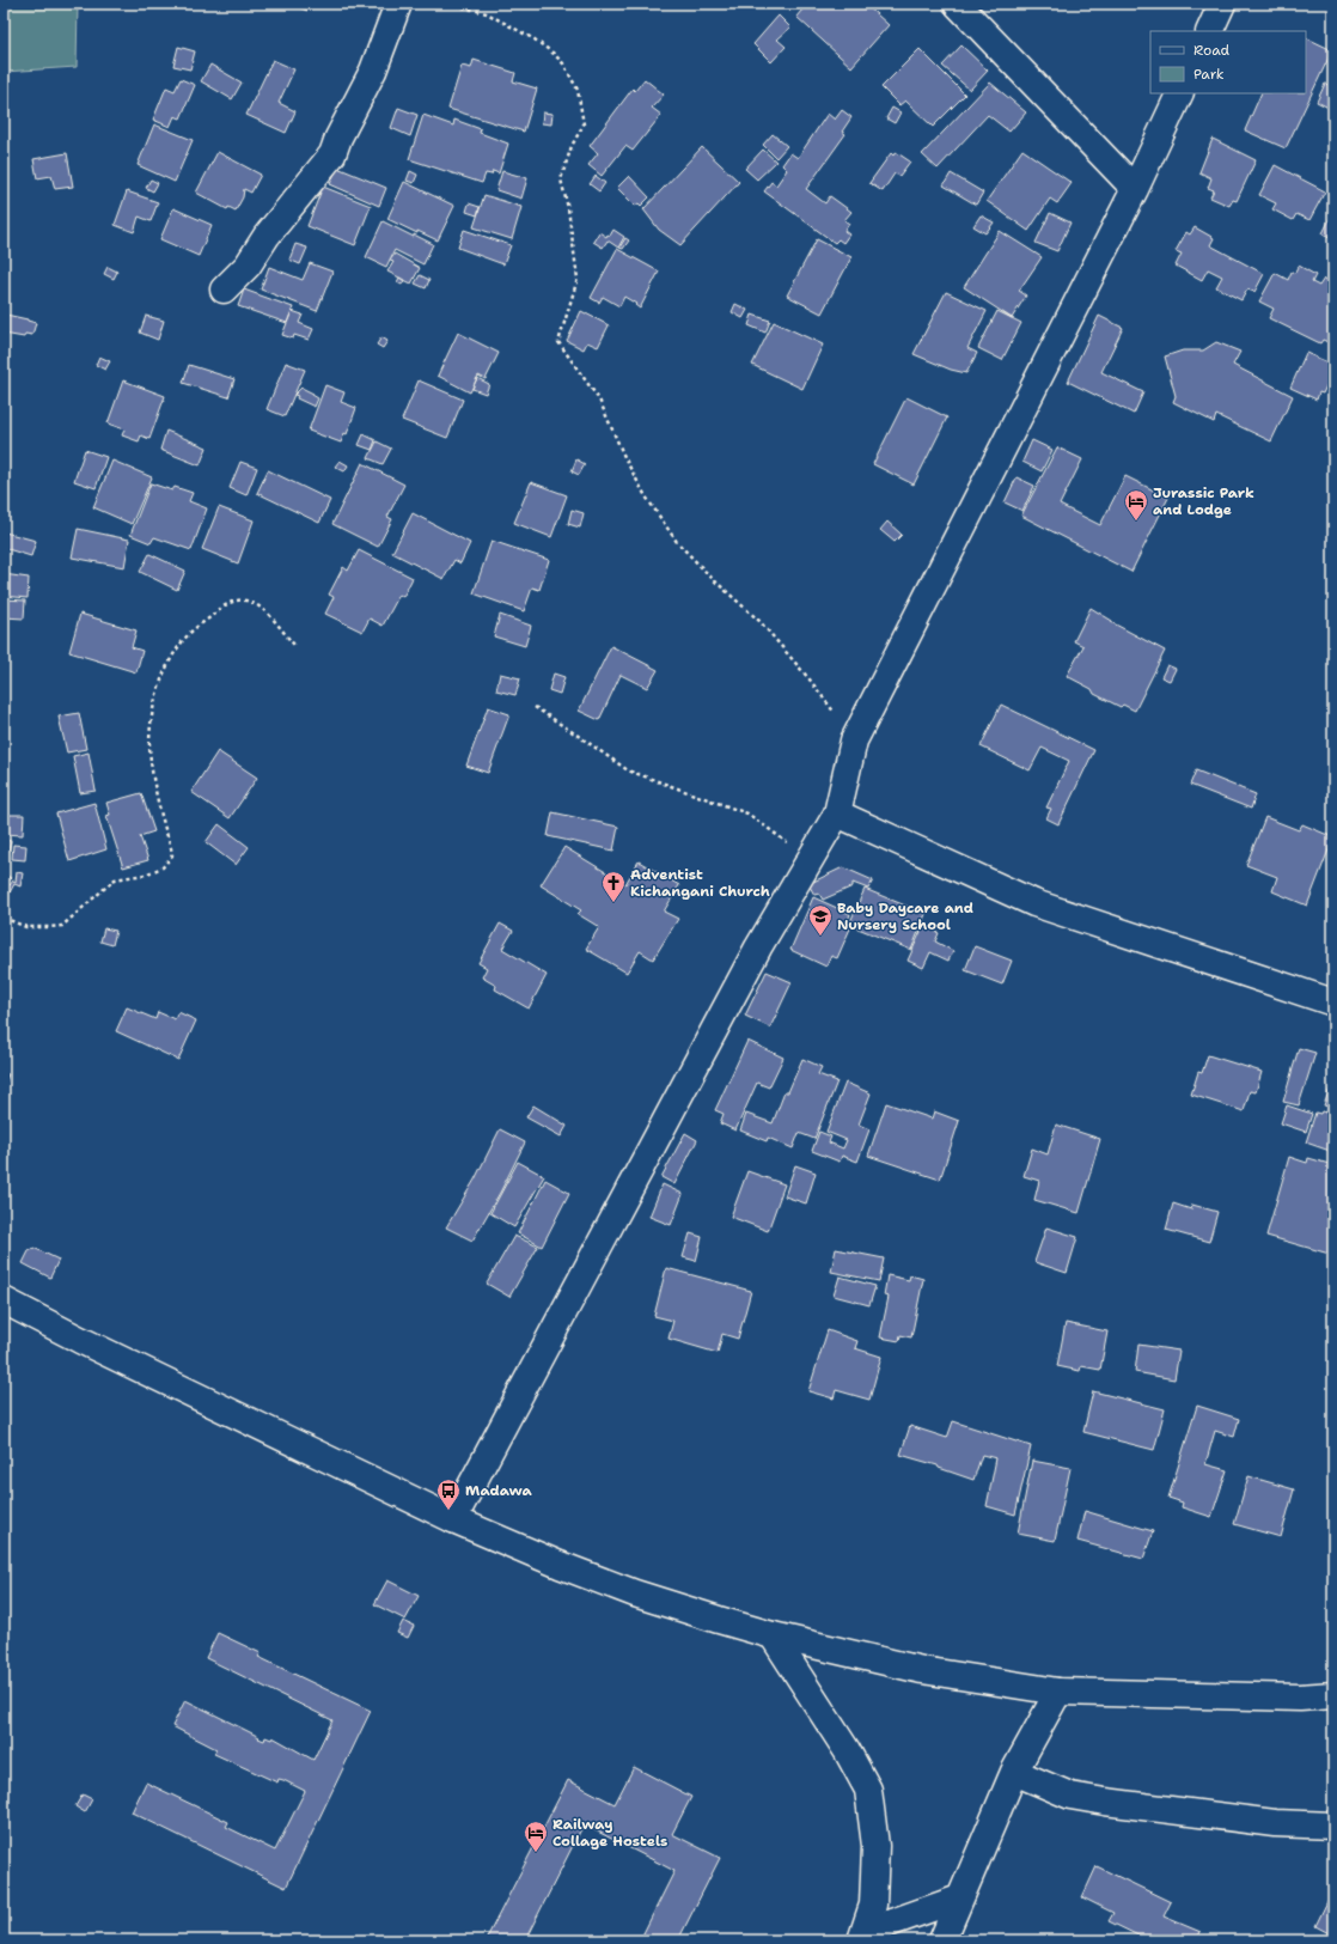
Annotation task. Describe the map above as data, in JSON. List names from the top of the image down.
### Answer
{
  "places": {
    "hotel": ["Jurassic Park and Lodge", "Railway Collage Hostels"],
    "church": ["Adventist Kichangani Church"],
    "school or university": ["Baby Daycare and Nursery School"],
    "bus stop": ["Madawa"]
  },
  "legend": ["Road", "Park"]
}
